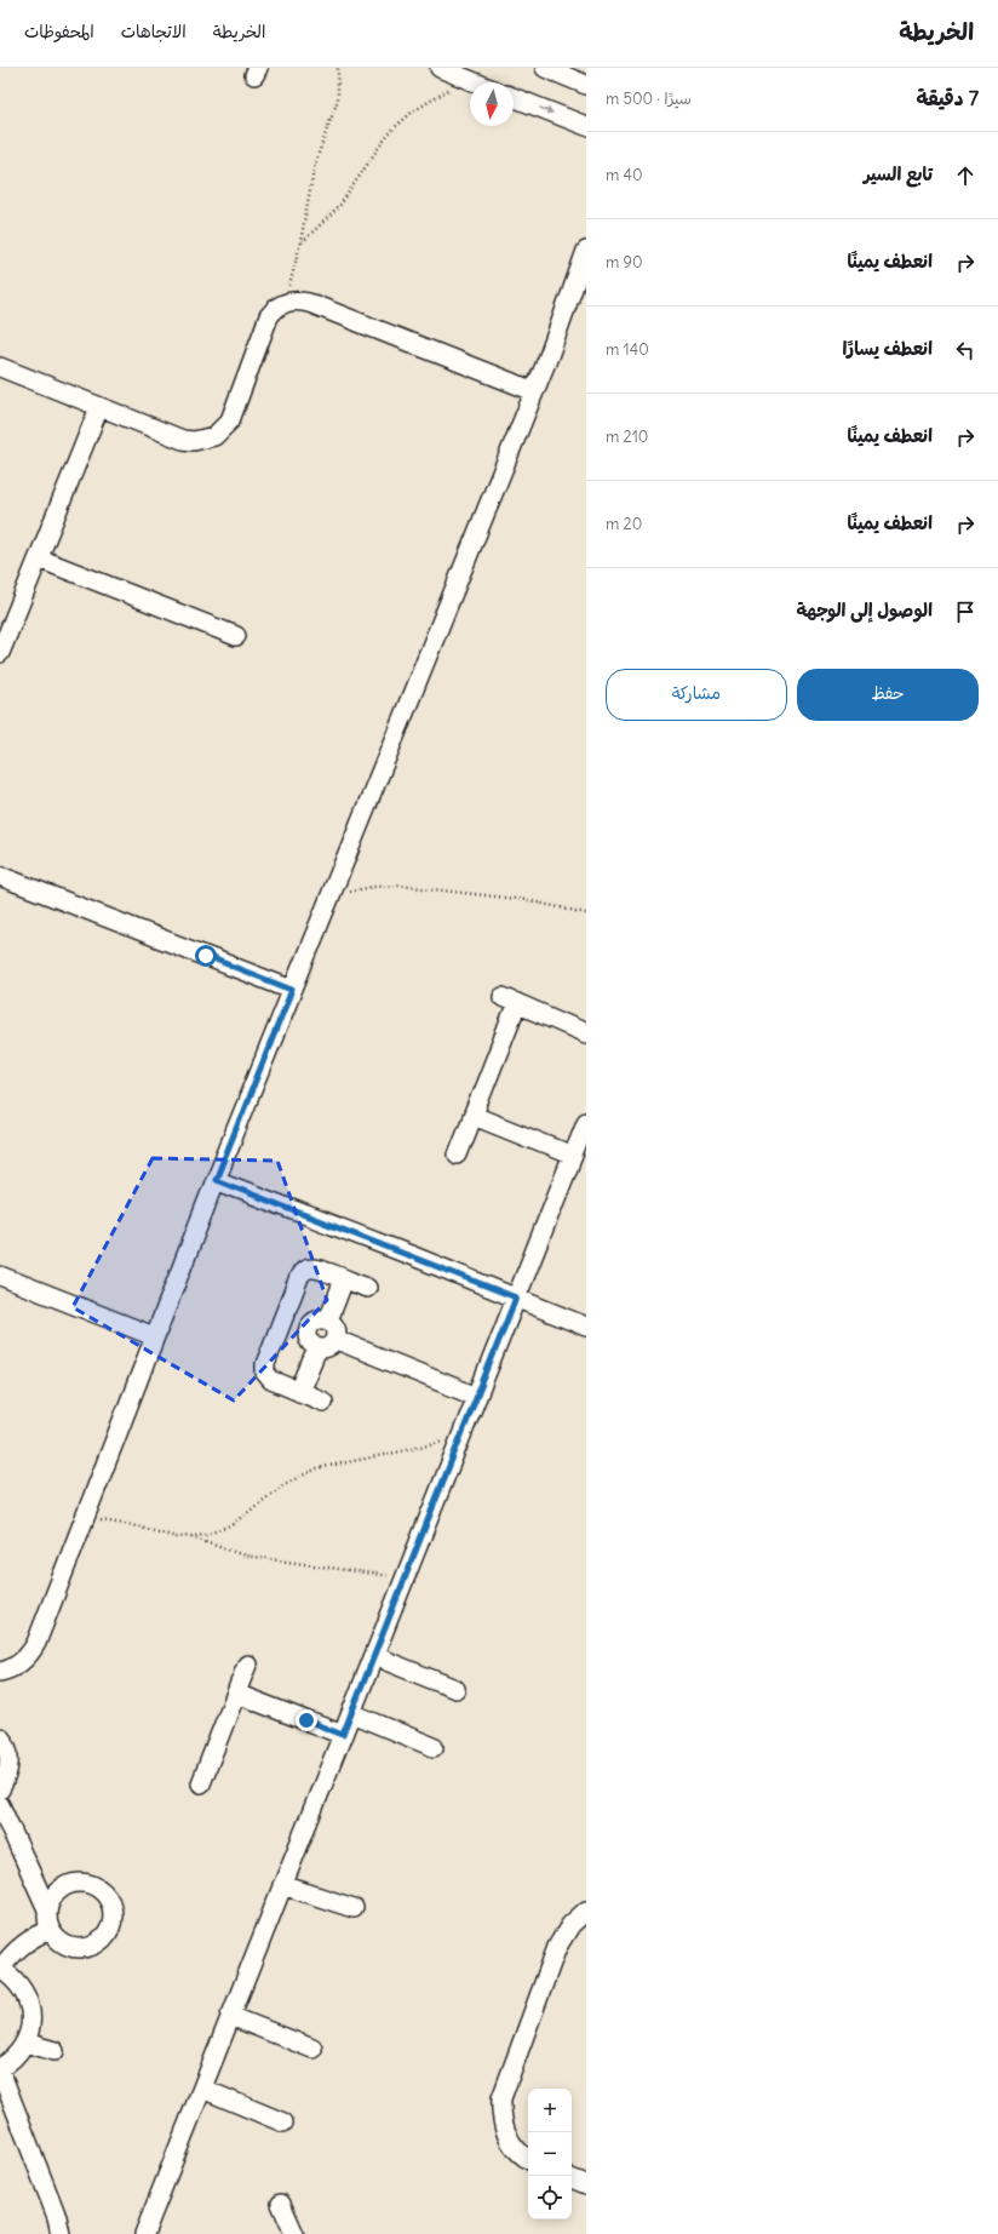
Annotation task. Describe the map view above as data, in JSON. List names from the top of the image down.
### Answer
{
  "north": "bottom",
  "page": {
    "header": "الخريطة",
    "nav": ["الخريطة", "الاتجاهات", "المحفوظات"],
    "heading": ["7 دقيقة", "سيرًا · 500 m"],
    "list": [
      ["تابع السير", "40 m"],
      ["انعطف يمينًا", "90 m"],
      ["انعطف يسارًا", "140 m"],
      ["انعطف يمينًا", "210 m"],
      ["انعطف يمينًا", "20 m"],
      "الوصول إلى الوجهة"
    ],
    "buttons": ["حفظ", "مشاركة"],
    "map_buttons": ["+", "−"]
  }
}
